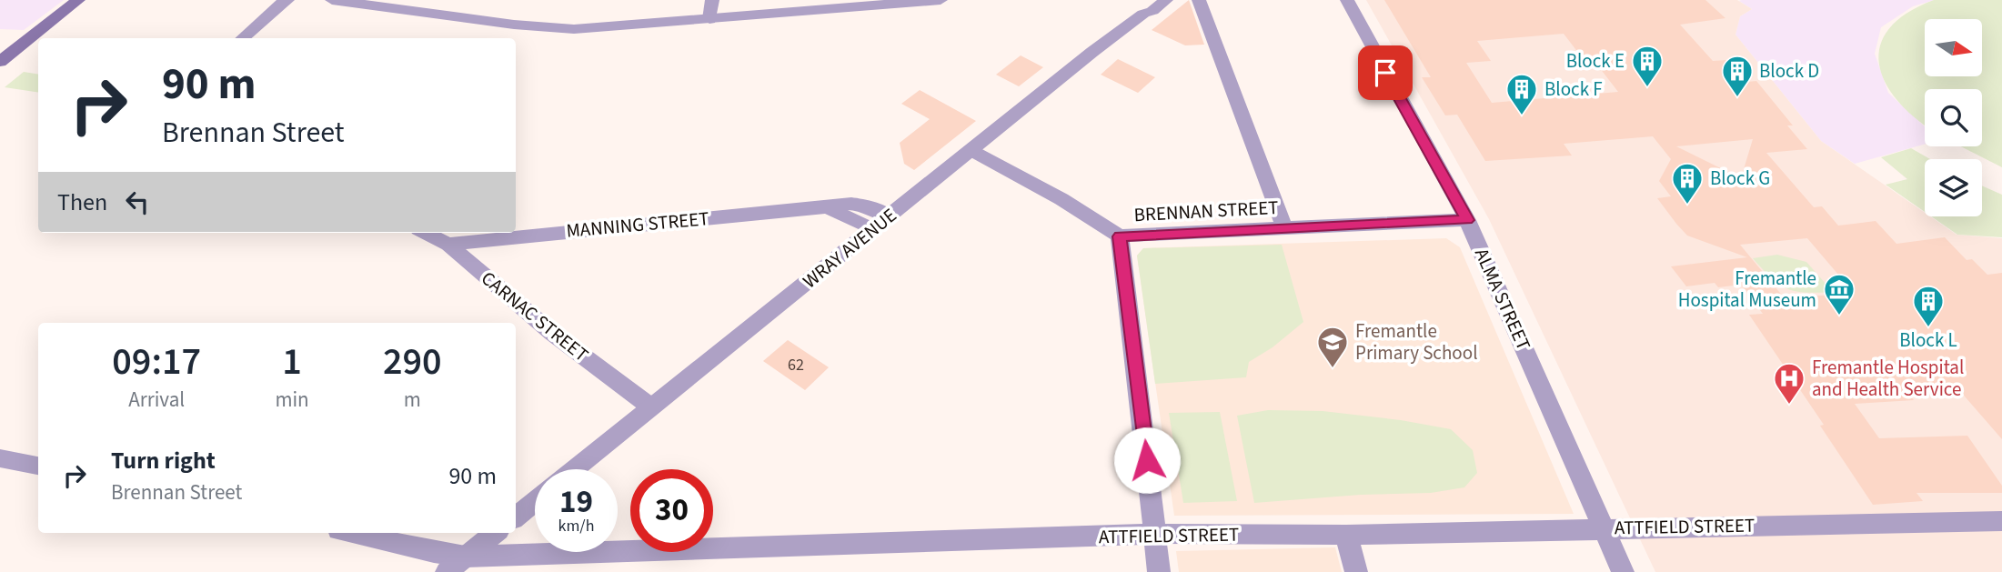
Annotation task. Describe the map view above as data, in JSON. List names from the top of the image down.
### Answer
{
  "streets": {
    "street": [
      "BRENNAN STREET",
      "MANNING STREET",
      "WRAY AVENUE",
      "ALMA STREET",
      "CARNAC STREET",
      "ATTFIELD STREET"
    ]
  },
  "crossings": [
    ["BRENNAN STREET", "WRAY AVENUE"],
    ["BRENNAN STREET", "ALMA STREET"],
    ["MANNING STREET", "WRAY AVENUE"],
    ["MANNING STREET", "CARNAC STREET"],
    ["WRAY AVENUE", "CARNAC STREET"],
    ["ALMA STREET", "ATTFIELD STREET"]
  ],
  "places": {
    "building": [
      "Block E",
      "Block D",
      "Block F",
      "Block G",
      "Block L"
    ],
    "museum": ["Fremantle Hospital Museum"],
    "school or university": ["Fremantle Primary School"],
    "hospital": ["Fremantle Hospital and Health Service"]
  },
  "house_numbers": ["62"],
  "north": "right",
  "page": {
    "turn": ["90 m", "Brennan Street"],
    "then": "Then",
    "eta": [
      "09:17",
      "Arrival",
      "1",
      "min",
      "290",
      "m"
    ],
    "list": [
      {
        "name": "Turn right",
        "note": "Brennan Street",
        "value": "90 m"
      }
    ],
    "speed": "19 km/h",
    "limit": "30"
  }
}
